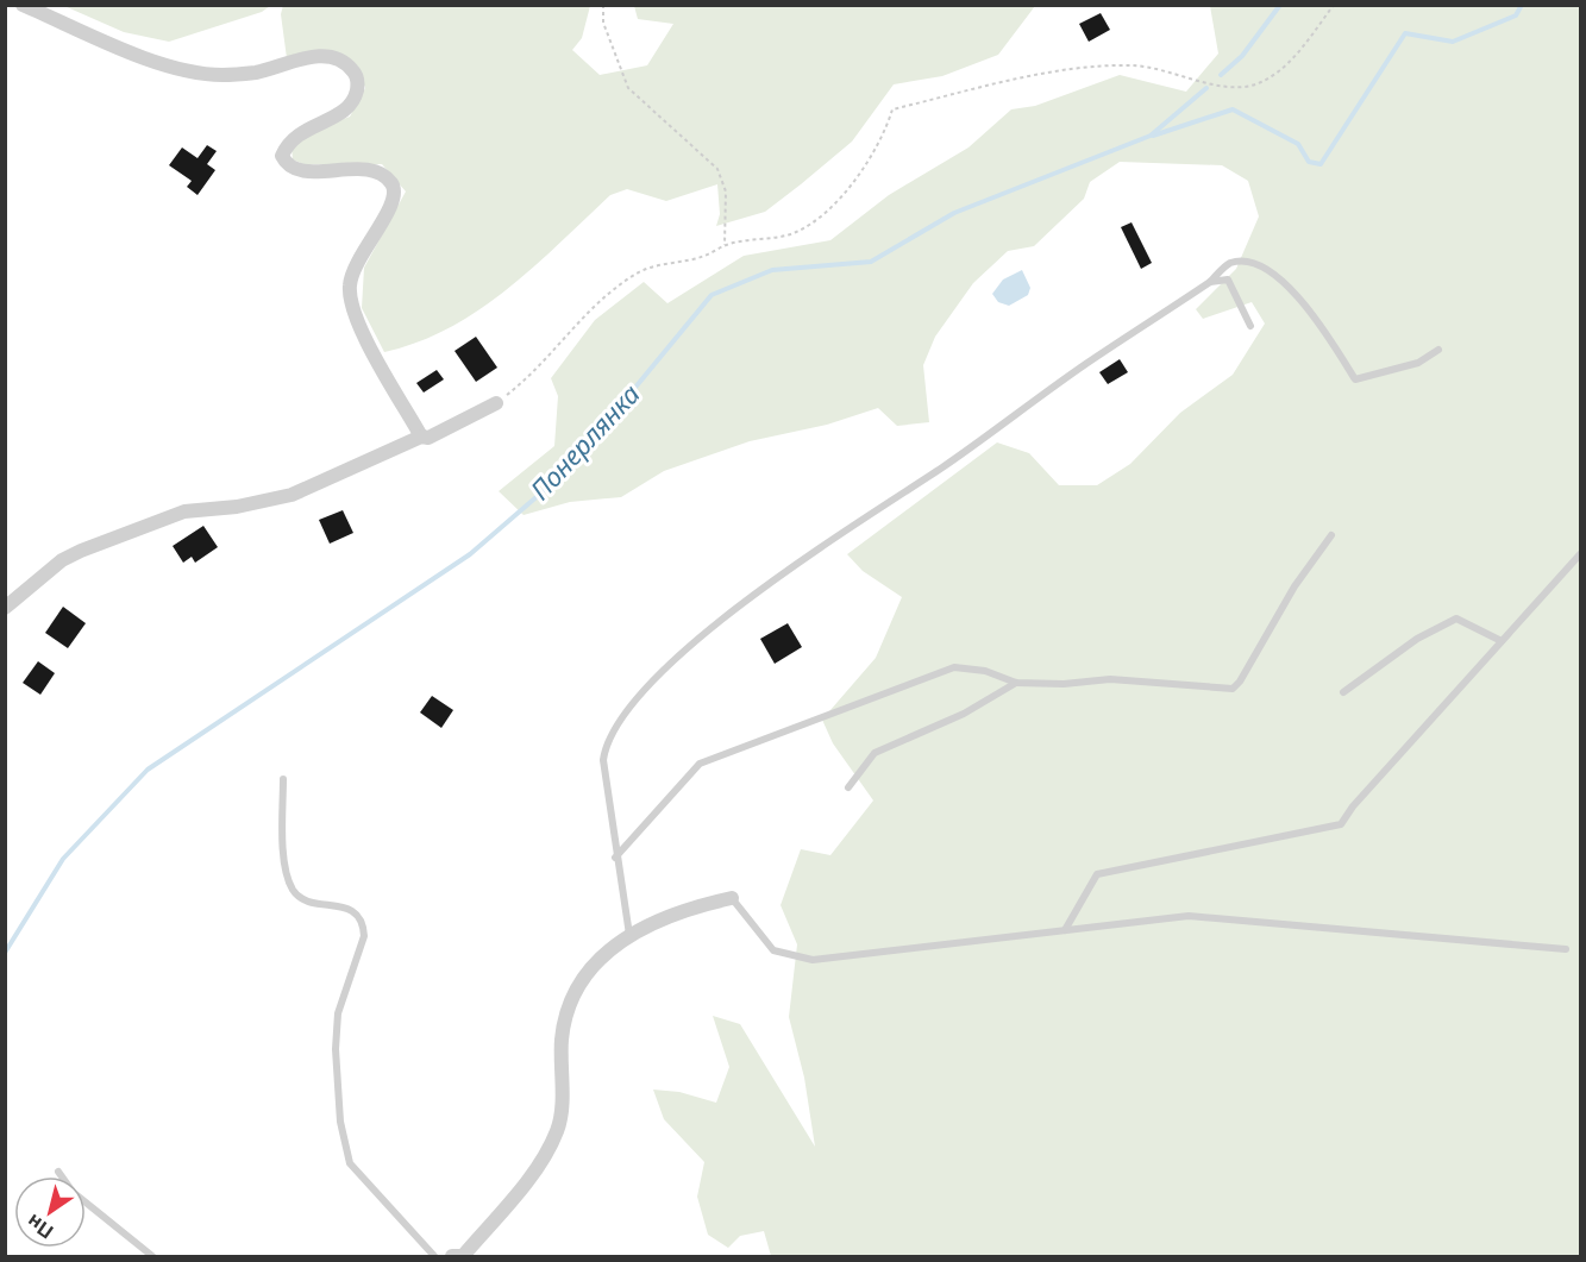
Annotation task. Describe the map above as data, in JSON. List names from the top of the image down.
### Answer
{
  "water": ["Понерлянка"],
  "north": "bottom left"
}
